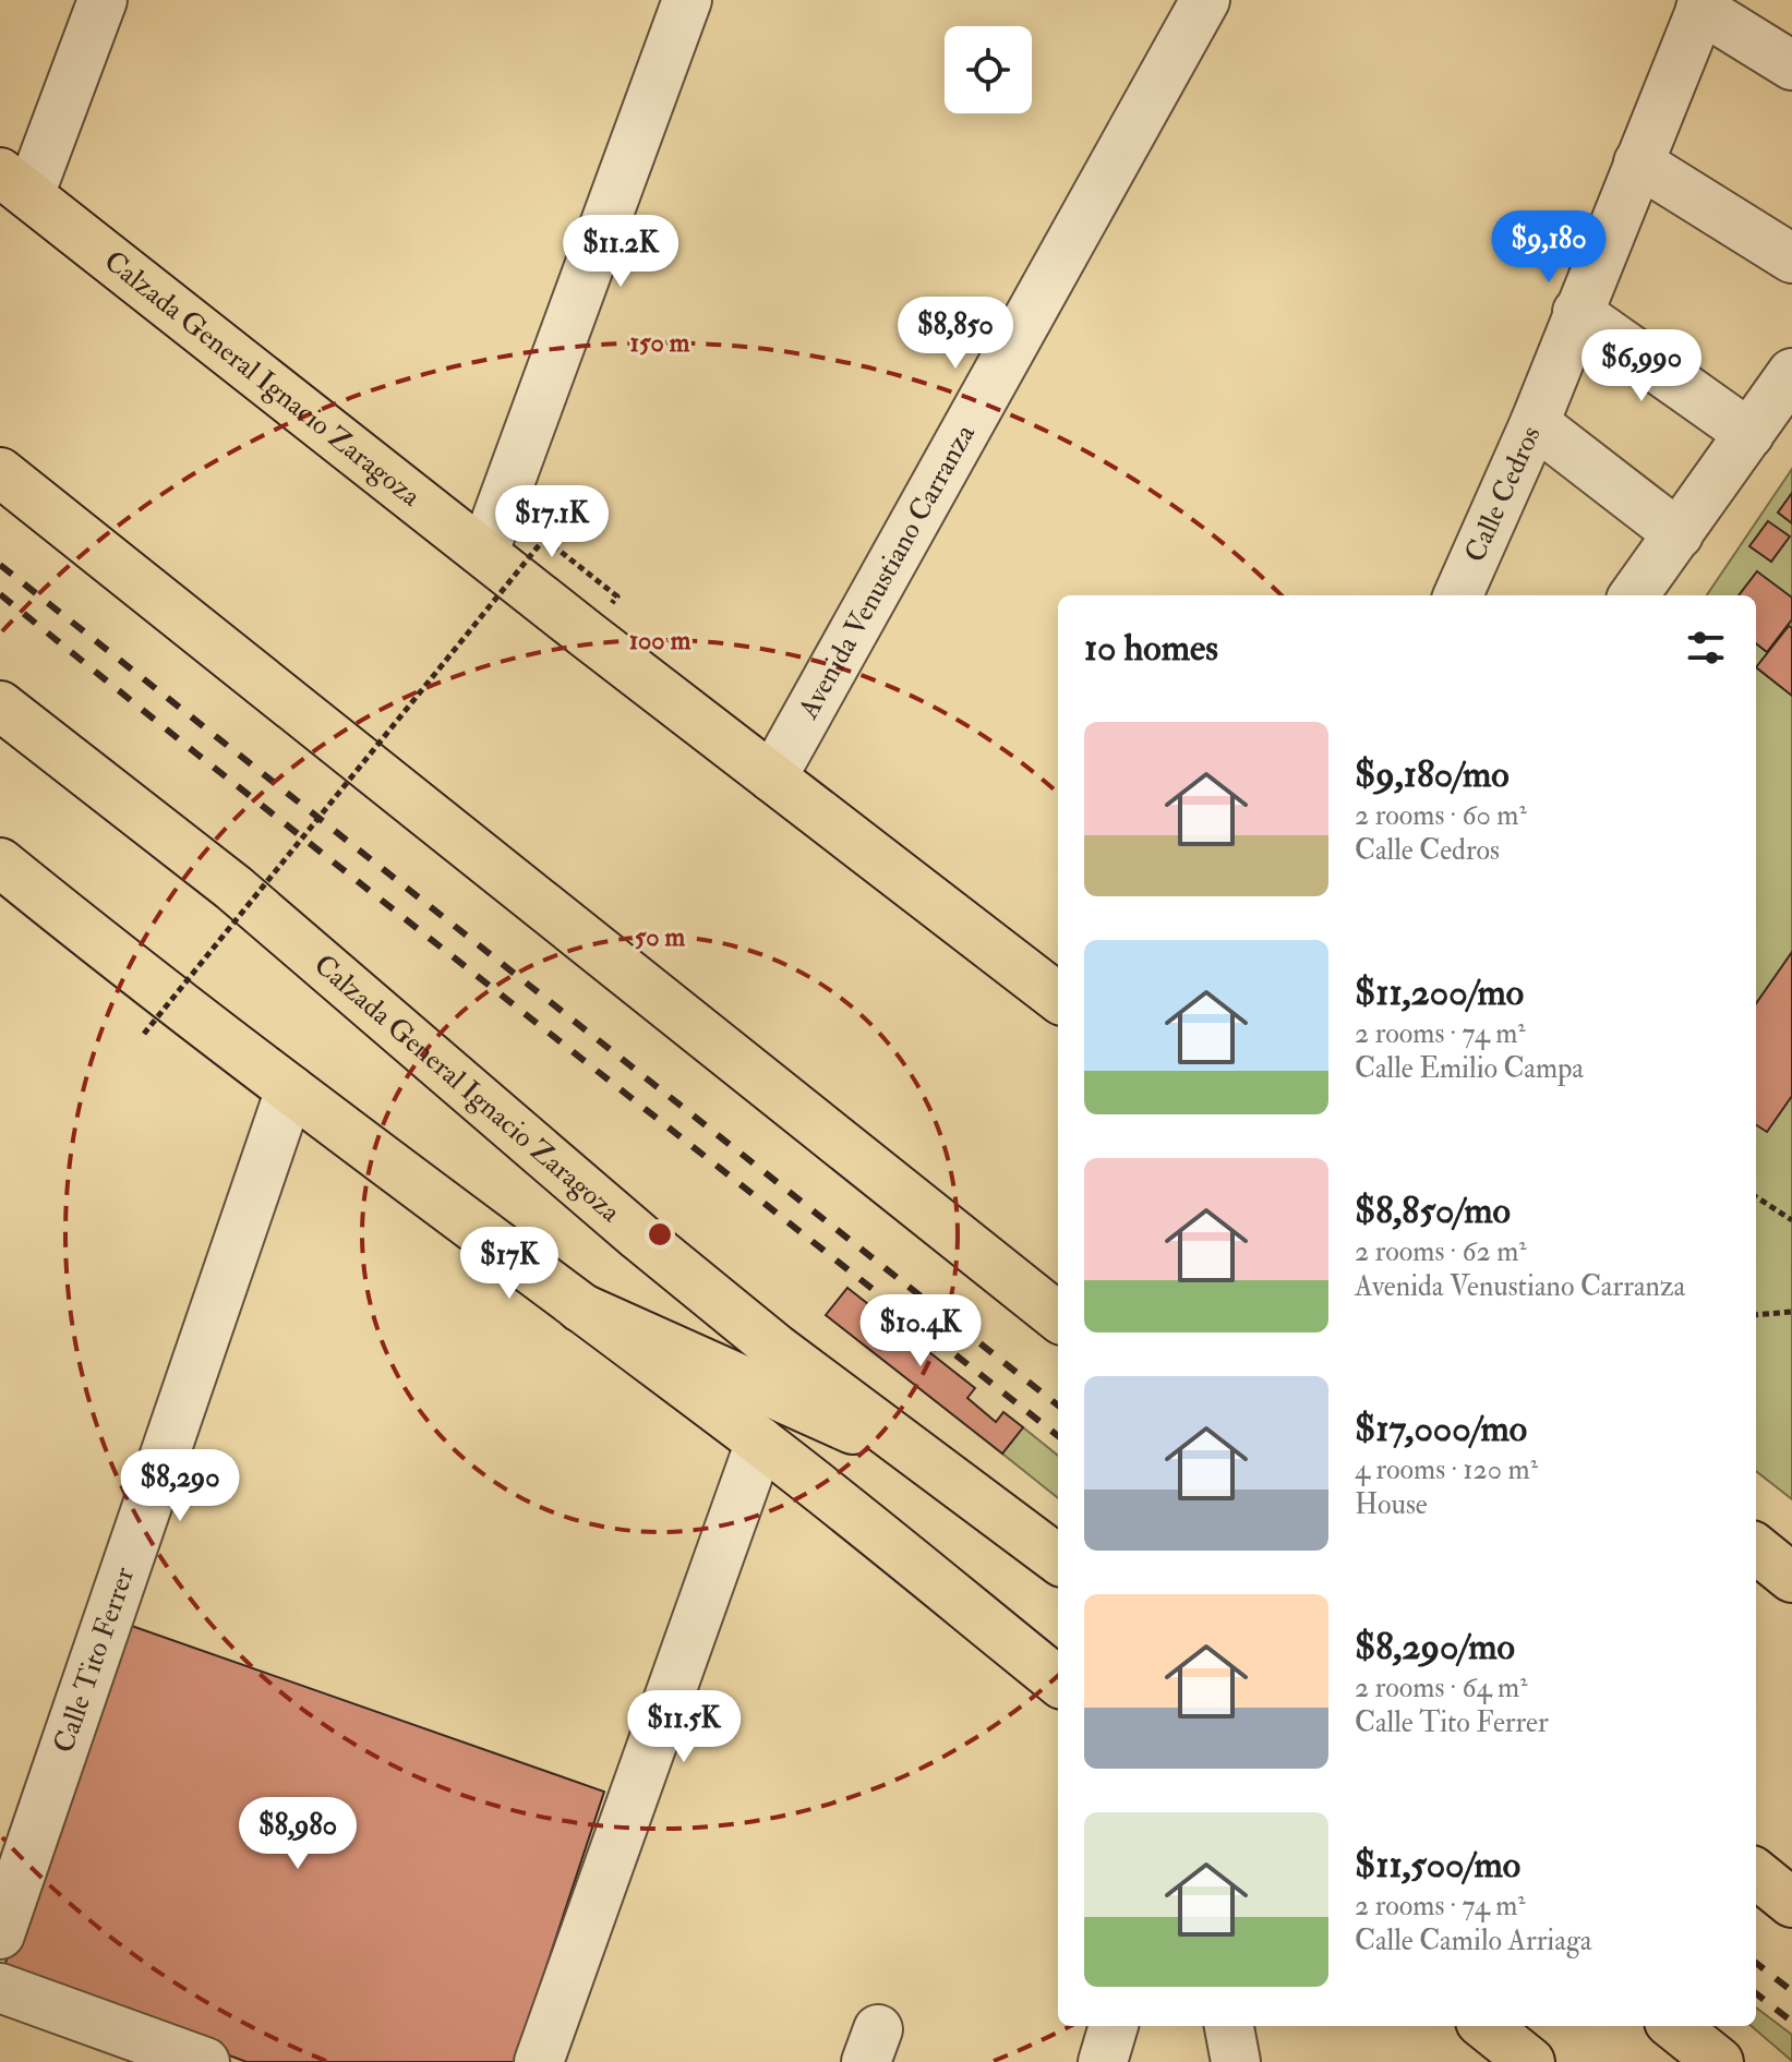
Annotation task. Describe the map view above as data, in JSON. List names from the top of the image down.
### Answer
{
  "streets": {
    "main road": ["Calzada General Ignacio Zaragoza"],
    "street": ["Calle Cedros", "Avenida Venustiano Carranza", "Calle Tito Ferrer"]
  },
  "crossings": [
    ["Calzada General Ignacio Zaragoza", "Avenida Venustiano Carranza"]
  ],
  "page": {
    "price": [
      "$9,180",
      "$11.2K",
      "$8,850",
      "$6,990",
      "$17.1K",
      "$17K",
      "$10.4K",
      "$8,290",
      "$11.5K",
      "$8,980"
    ],
    "heading": "10 homes",
    "list": [
      {
        "name": "$9,180/mo",
        "note": "2 rooms · 60 m² · Calle Cedros"
      },
      {
        "name": "$11,200/mo",
        "note": "2 rooms · 74 m² · Calle Emilio Campa"
      },
      {
        "name": "$8,850/mo",
        "note": "2 rooms · 62 m² · Avenida Venustiano Carranza"
      },
      {
        "name": "$17,000/mo",
        "note": "4 rooms · 120 m² · House"
      },
      {
        "name": "$8,290/mo",
        "note": "2 rooms · 64 m² · Calle Tito Ferrer"
      },
      {
        "name": "$11,500/mo",
        "note": "2 rooms · 74 m² · Calle Camilo Arriaga"
      }
    ]
  },
  "rings": ["150 m", "100 m", "50 m"]
}
